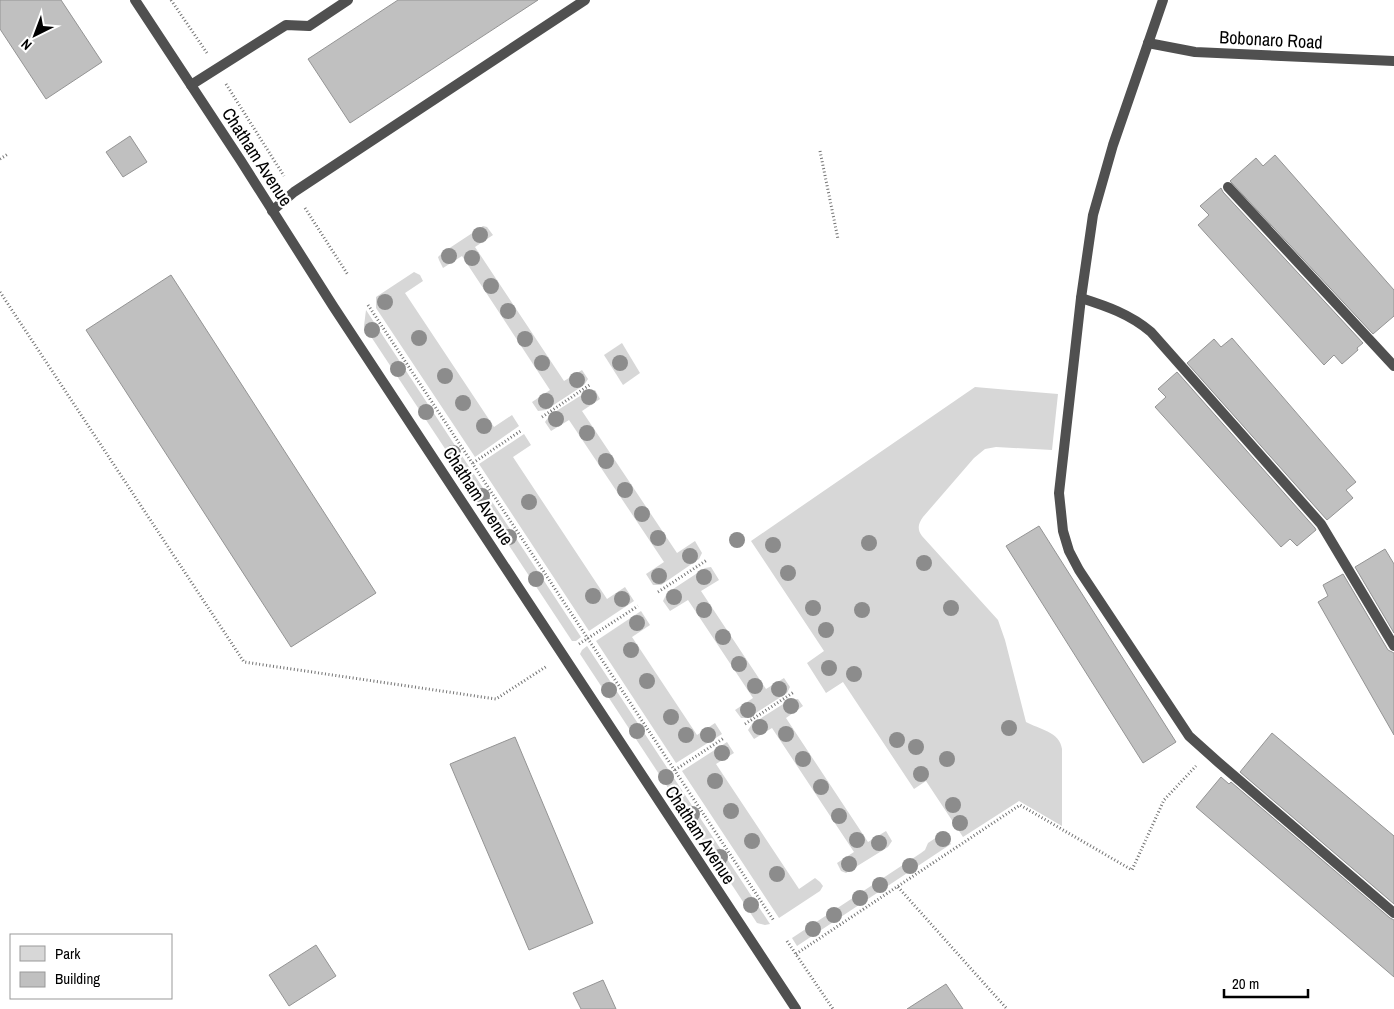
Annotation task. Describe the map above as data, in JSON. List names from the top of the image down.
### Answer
{
  "streets": {
    "lane": ["Bobonaro Road", "Chatham Avenue"]
  },
  "legend": ["Park", "Building"],
  "scale_bar": "20 m",
  "north": "bottom left"
}
